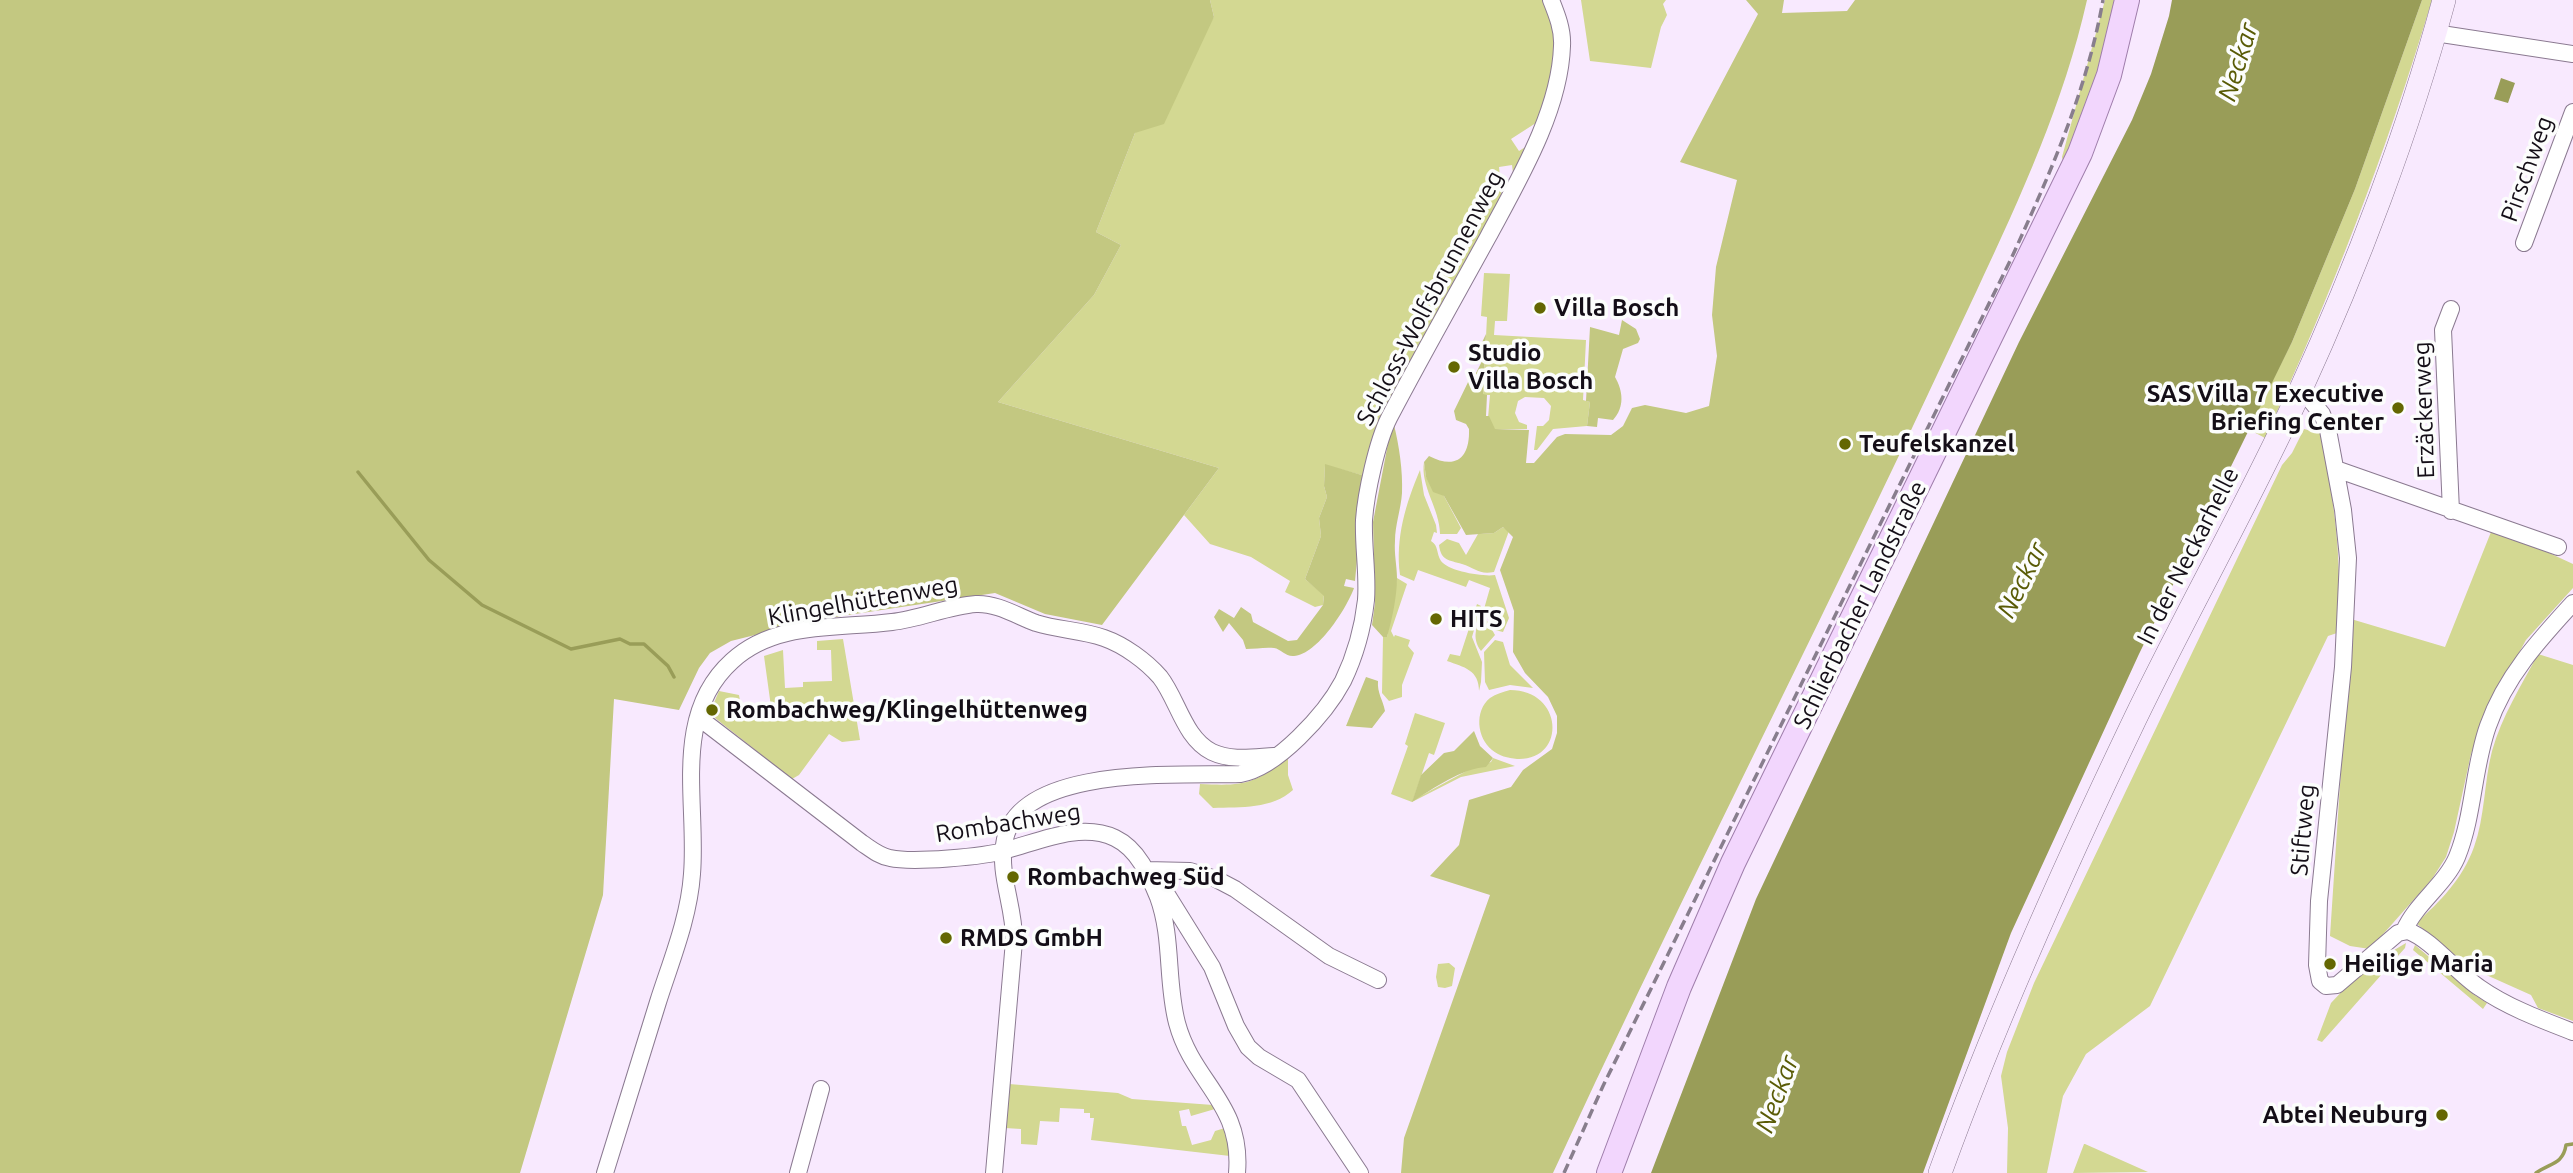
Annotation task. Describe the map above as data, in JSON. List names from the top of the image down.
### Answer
{
  "streets": {
    "main road": ["In der Neckarhelle", "Schlierbacher Landstraße"],
    "street": [
      "Pirschweg",
      "Schloss-Wolfsbrunnenweg",
      "Erzäckerweg",
      "Klingelhüttenweg",
      "Rombachweg",
      "Stiftweg"
    ]
  },
  "crossings": [
    ["Schloss-Wolfsbrunnenweg", "Klingelhüttenweg"],
    ["Schloss-Wolfsbrunnenweg", "Rombachweg"],
    ["Erzäckerweg", "Stiftweg"],
    ["In der Neckarhelle", "Stiftweg"],
    ["Klingelhüttenweg", "Rombachweg"]
  ],
  "water": ["Neckar"],
  "places": [
    "Villa Bosch",
    "Studio Villa Bosch",
    "SAS Villa 7 Executive Briefing Center",
    "Teufelskanzel",
    "HITS",
    "Rombachweg/Klingelhüttenweg",
    "Rombachweg Süd",
    "RMDS GmbH",
    "Heilige Maria",
    "Abtei Neuburg"
  ]
}
